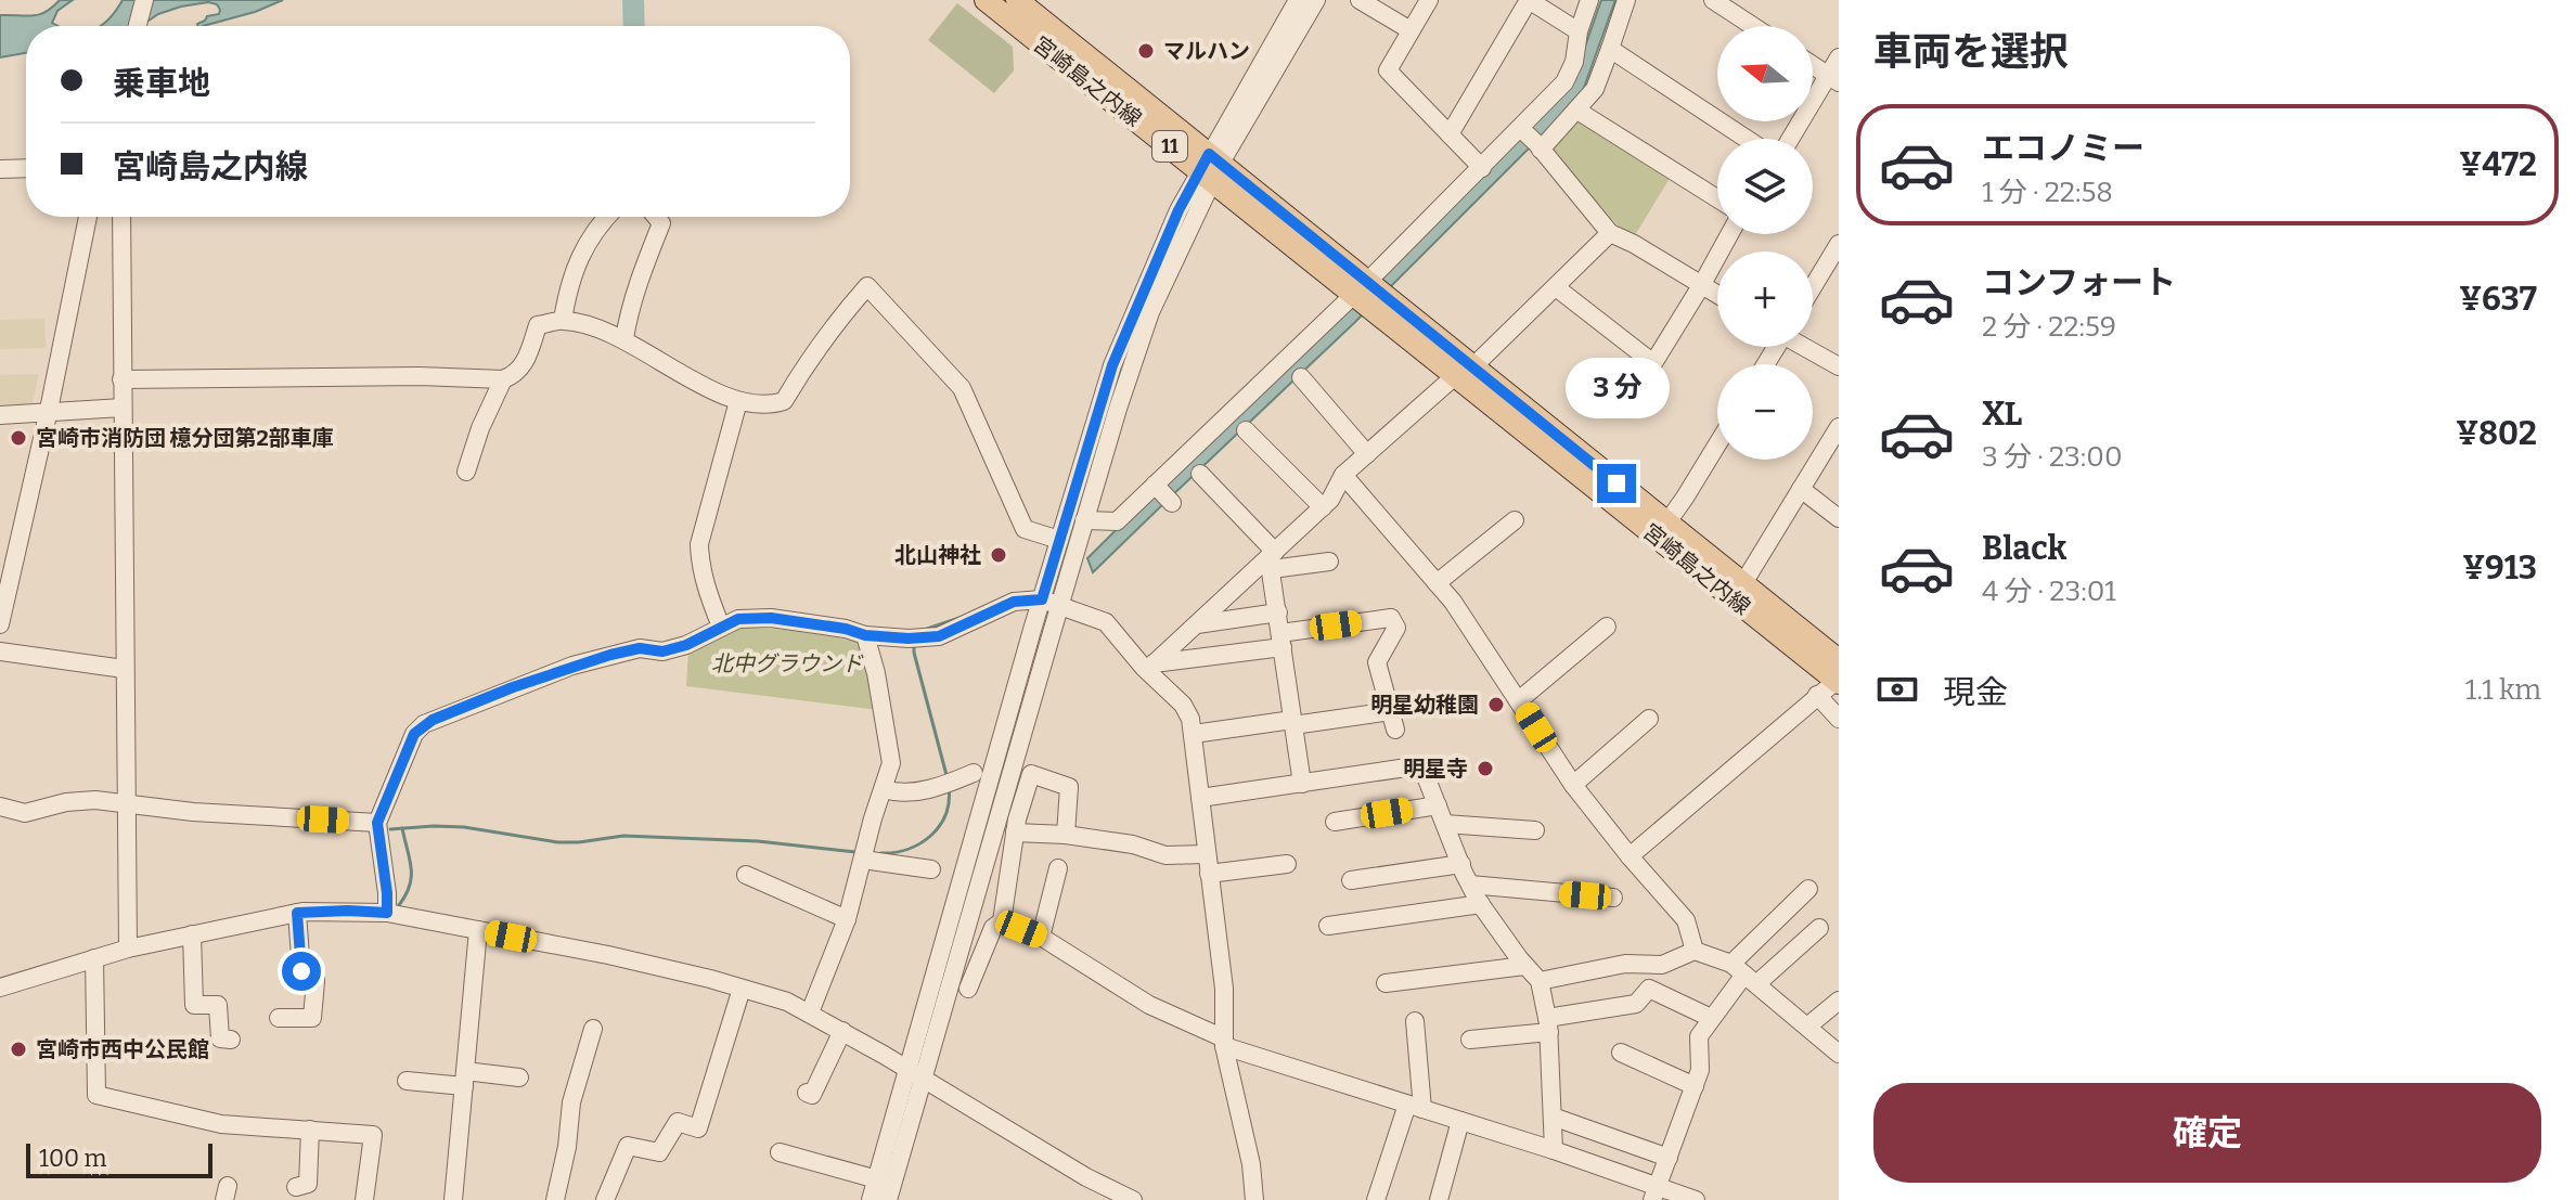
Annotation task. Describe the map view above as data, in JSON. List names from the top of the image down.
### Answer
{
  "streets": {
    "main road": ["宮崎島之内線", "11"]
  },
  "parks": ["北中グラウンド"],
  "places": [
    "マルハン",
    "宮崎市消防団 檍分団第2部車庫",
    "北山神社",
    "明星幼稚園",
    "明星寺",
    "宮崎市西中公民館"
  ],
  "scale_bar": "100 m",
  "north": "left",
  "page": {
    "heading": "車両を選択",
    "map_buttons": ["+", "−"],
    "banner": ["乗車地", "宮崎島之内線"],
    "list": [
      {
        "name": "エコノミー",
        "note": "1 分 · 22:58",
        "value": "¥472"
      },
      {
        "name": "コンフォート",
        "note": "2 分 · 22:59",
        "value": "¥637"
      },
      {
        "name": "XL",
        "note": "3 分 · 23:00",
        "value": "¥802"
      },
      {
        "name": "Black",
        "note": "4 分 · 23:01",
        "value": "¥913"
      }
    ],
    "bubble": "3 分",
    "pay": ["現金", "1.1 km"],
    "buttons": "確定",
    "scale": "100 m"
  }
}
